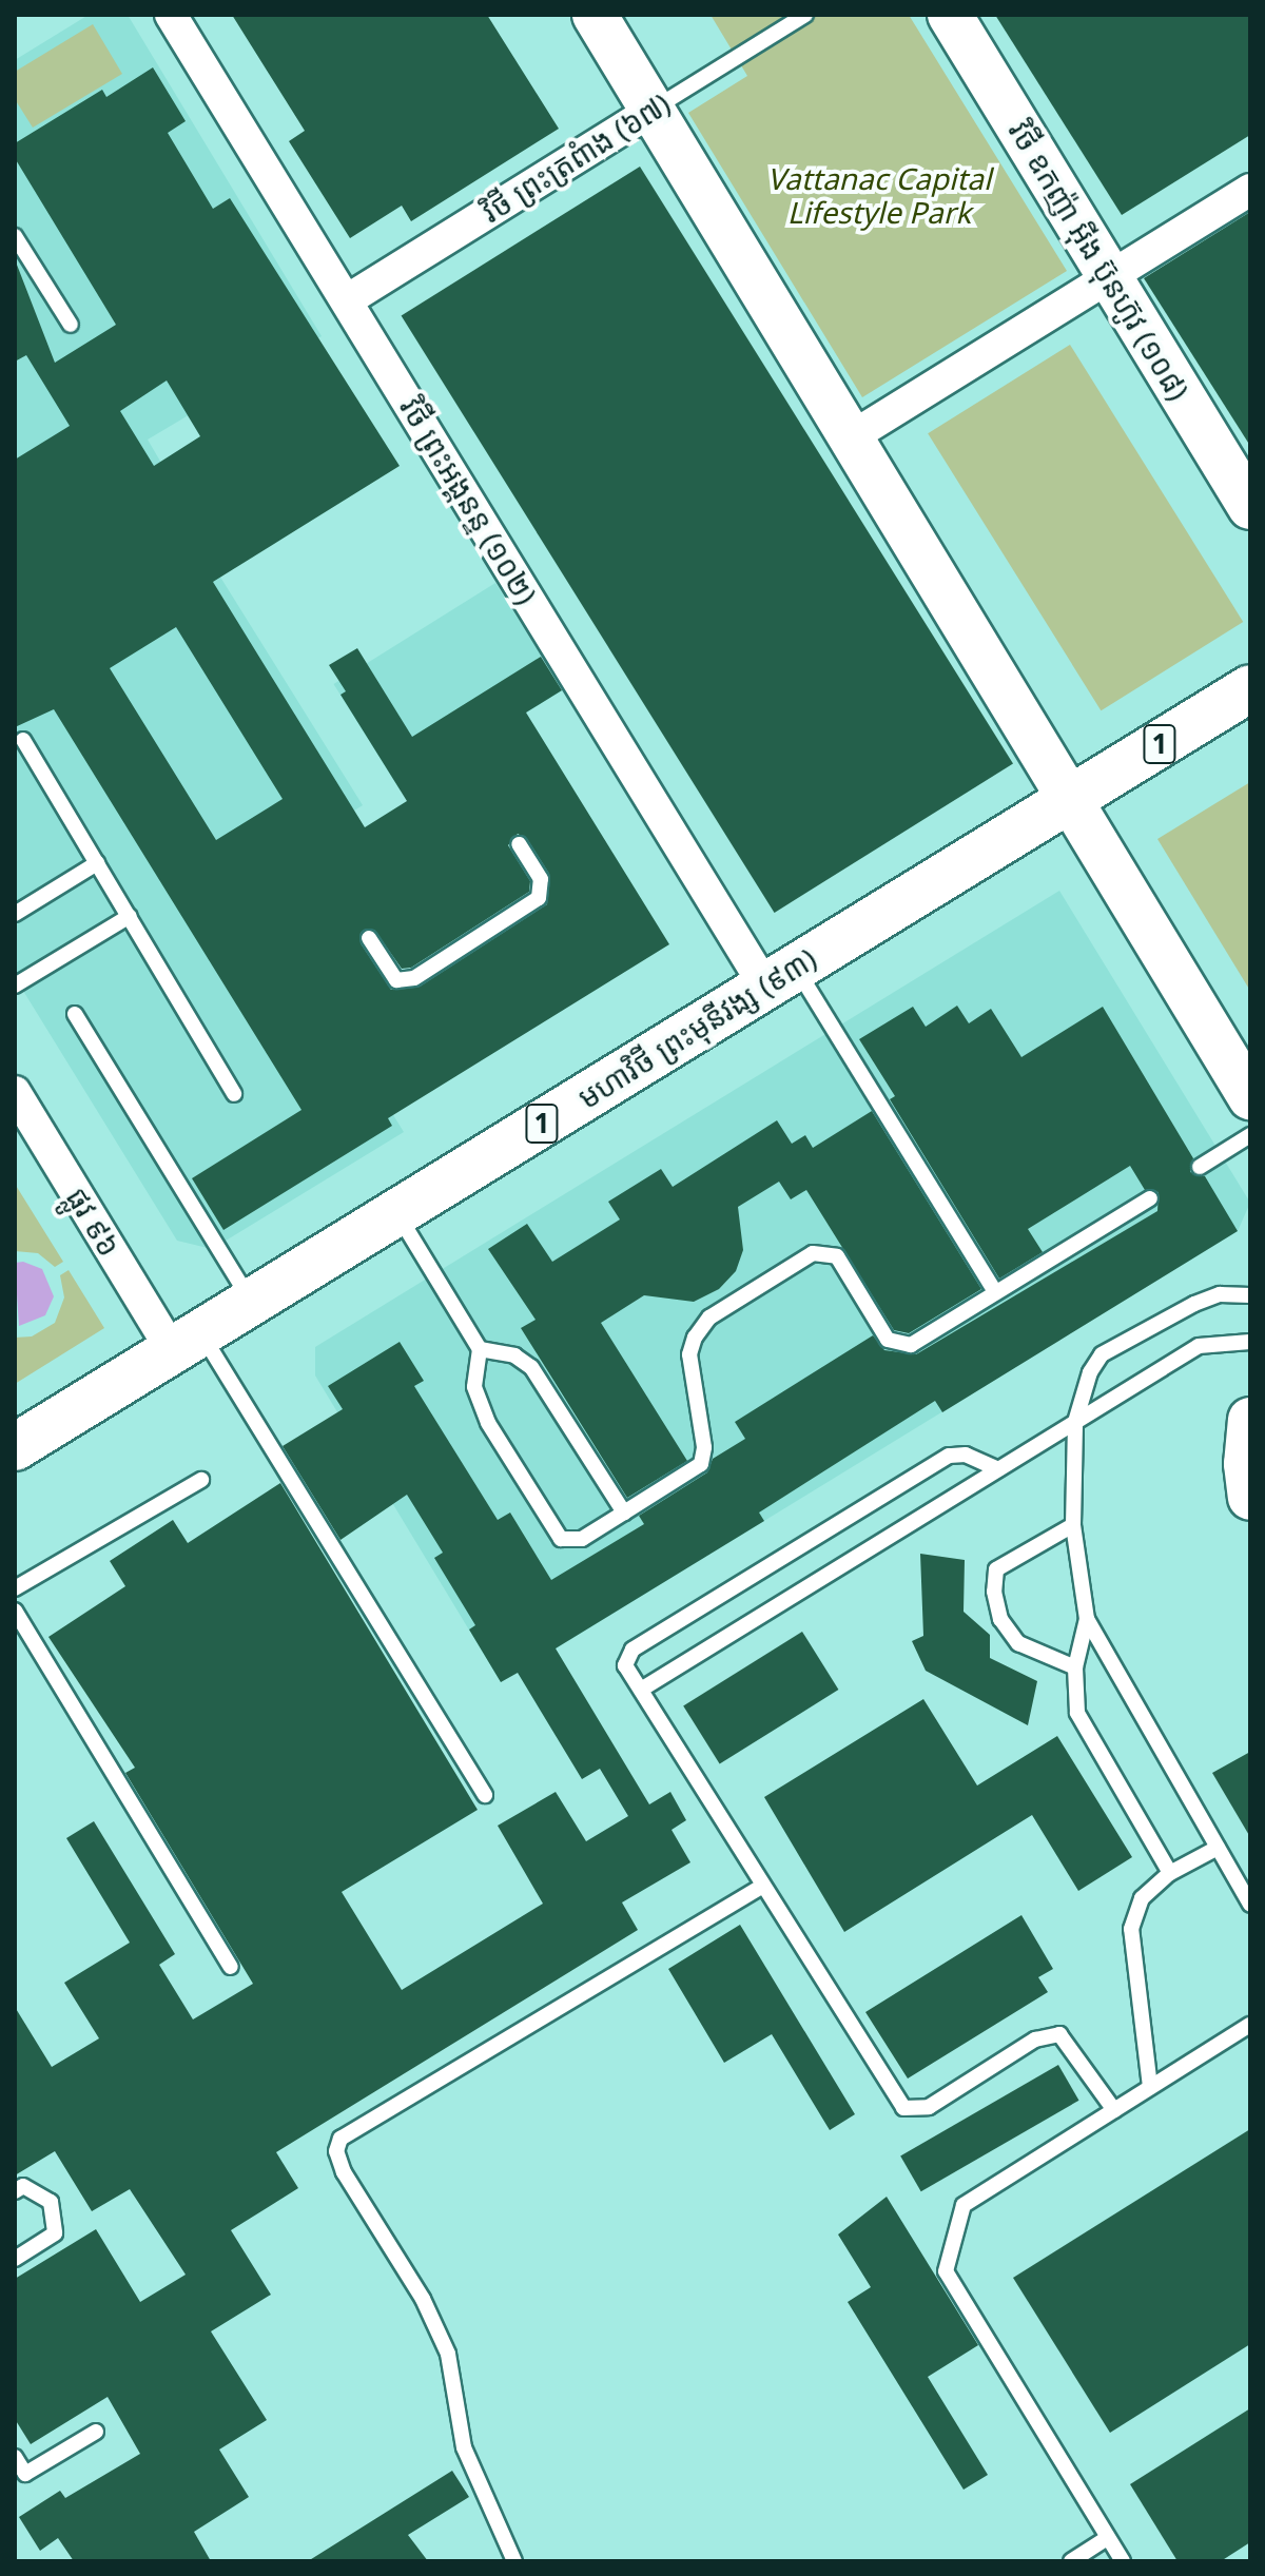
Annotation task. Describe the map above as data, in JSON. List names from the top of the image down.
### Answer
{
  "streets": {
    "highway": ["1", "មហាវិថី ព្រះមុនីវង្ស (៩៣)"],
    "street": [
      "វិថី ព្រះត្រពំាង (៦៧)",
      "វិថី ឧកញ៉ា អ៊ីង ប៊ុនហ៊ូវ (១០៨)",
      "វិថី ព្រះអង្គនន្ទ (១០២)",
      "ផ្លូវ ៩៦"
    ]
  },
  "crossings": [
    ["វិថី ព្រះត្រពំាង (៦៧)", "វិថី ព្រះអង្គនន្ទ (១០២)"],
    ["វិថី ព្រះអង្គនន្ទ (១០២)", "មហាវិថី ព្រះមុនីវង្ស (៩៣)"],
    ["មហាវិថី ព្រះមុនីវង្ស (៩៣)", "ផ្លូវ ៩៦"]
  ],
  "parks": ["Vattanac Capital Lifestyle Park"]
}
